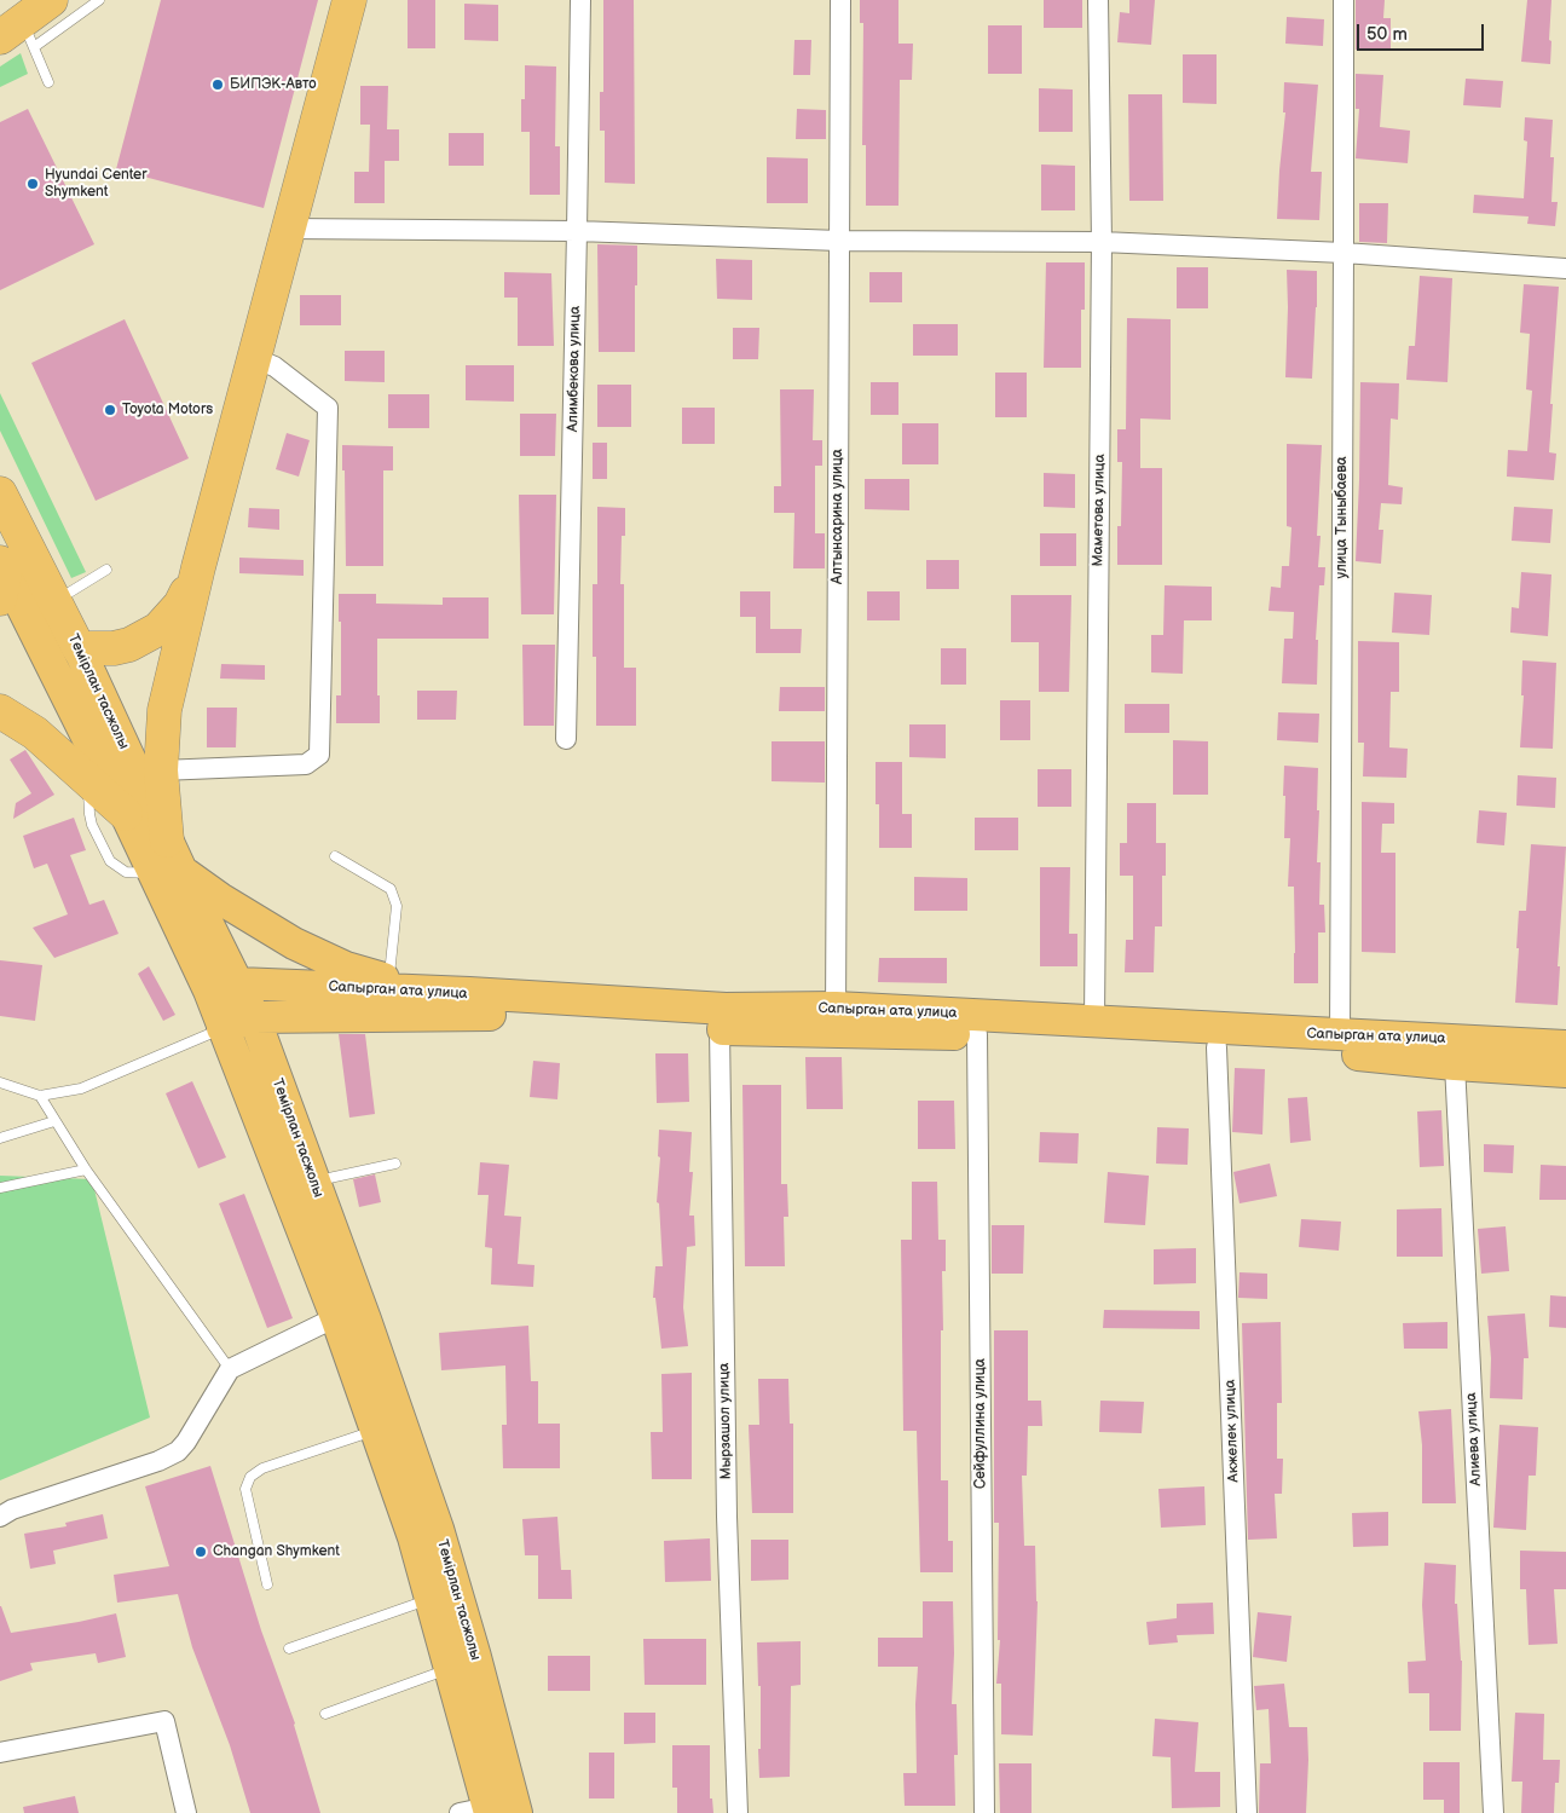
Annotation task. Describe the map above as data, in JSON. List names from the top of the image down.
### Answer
{
  "streets": {
    "highway": ["Темірлан тасжолы"],
    "main road": ["Сапырган ата улица"],
    "street": [
      "Алимбекова улица",
      "Маметова улица",
      "Алтынсарина улица",
      "улица Тыныбаева",
      "Мырзашол улица",
      "Сейфуллина улица",
      "Акжелек улица",
      "Алиева улица"
    ]
  },
  "crossings": [
    ["Маметова улица", "Сапырган ата улица"],
    ["Алтынсарина улица", "Сапырган ата улица"],
    ["улица Тыныбаева", "Сапырган ата улица"],
    ["Темірлан тасжолы", "Сапырган ата улица"],
    ["Сапырган ата улица", "Мырзашол улица"],
    ["Сапырган ата улица", "Сейфуллина улица"],
    ["Сапырган ата улица", "Акжелек улица"],
    ["Сапырган ата улица", "Алиева улица"]
  ],
  "places": [
    "БИПЭК-Авто",
    "Hyundai Center Shymkent",
    "Toyota Motors",
    "Changan Shymkent"
  ],
  "scale_bar": "50 m"
}
